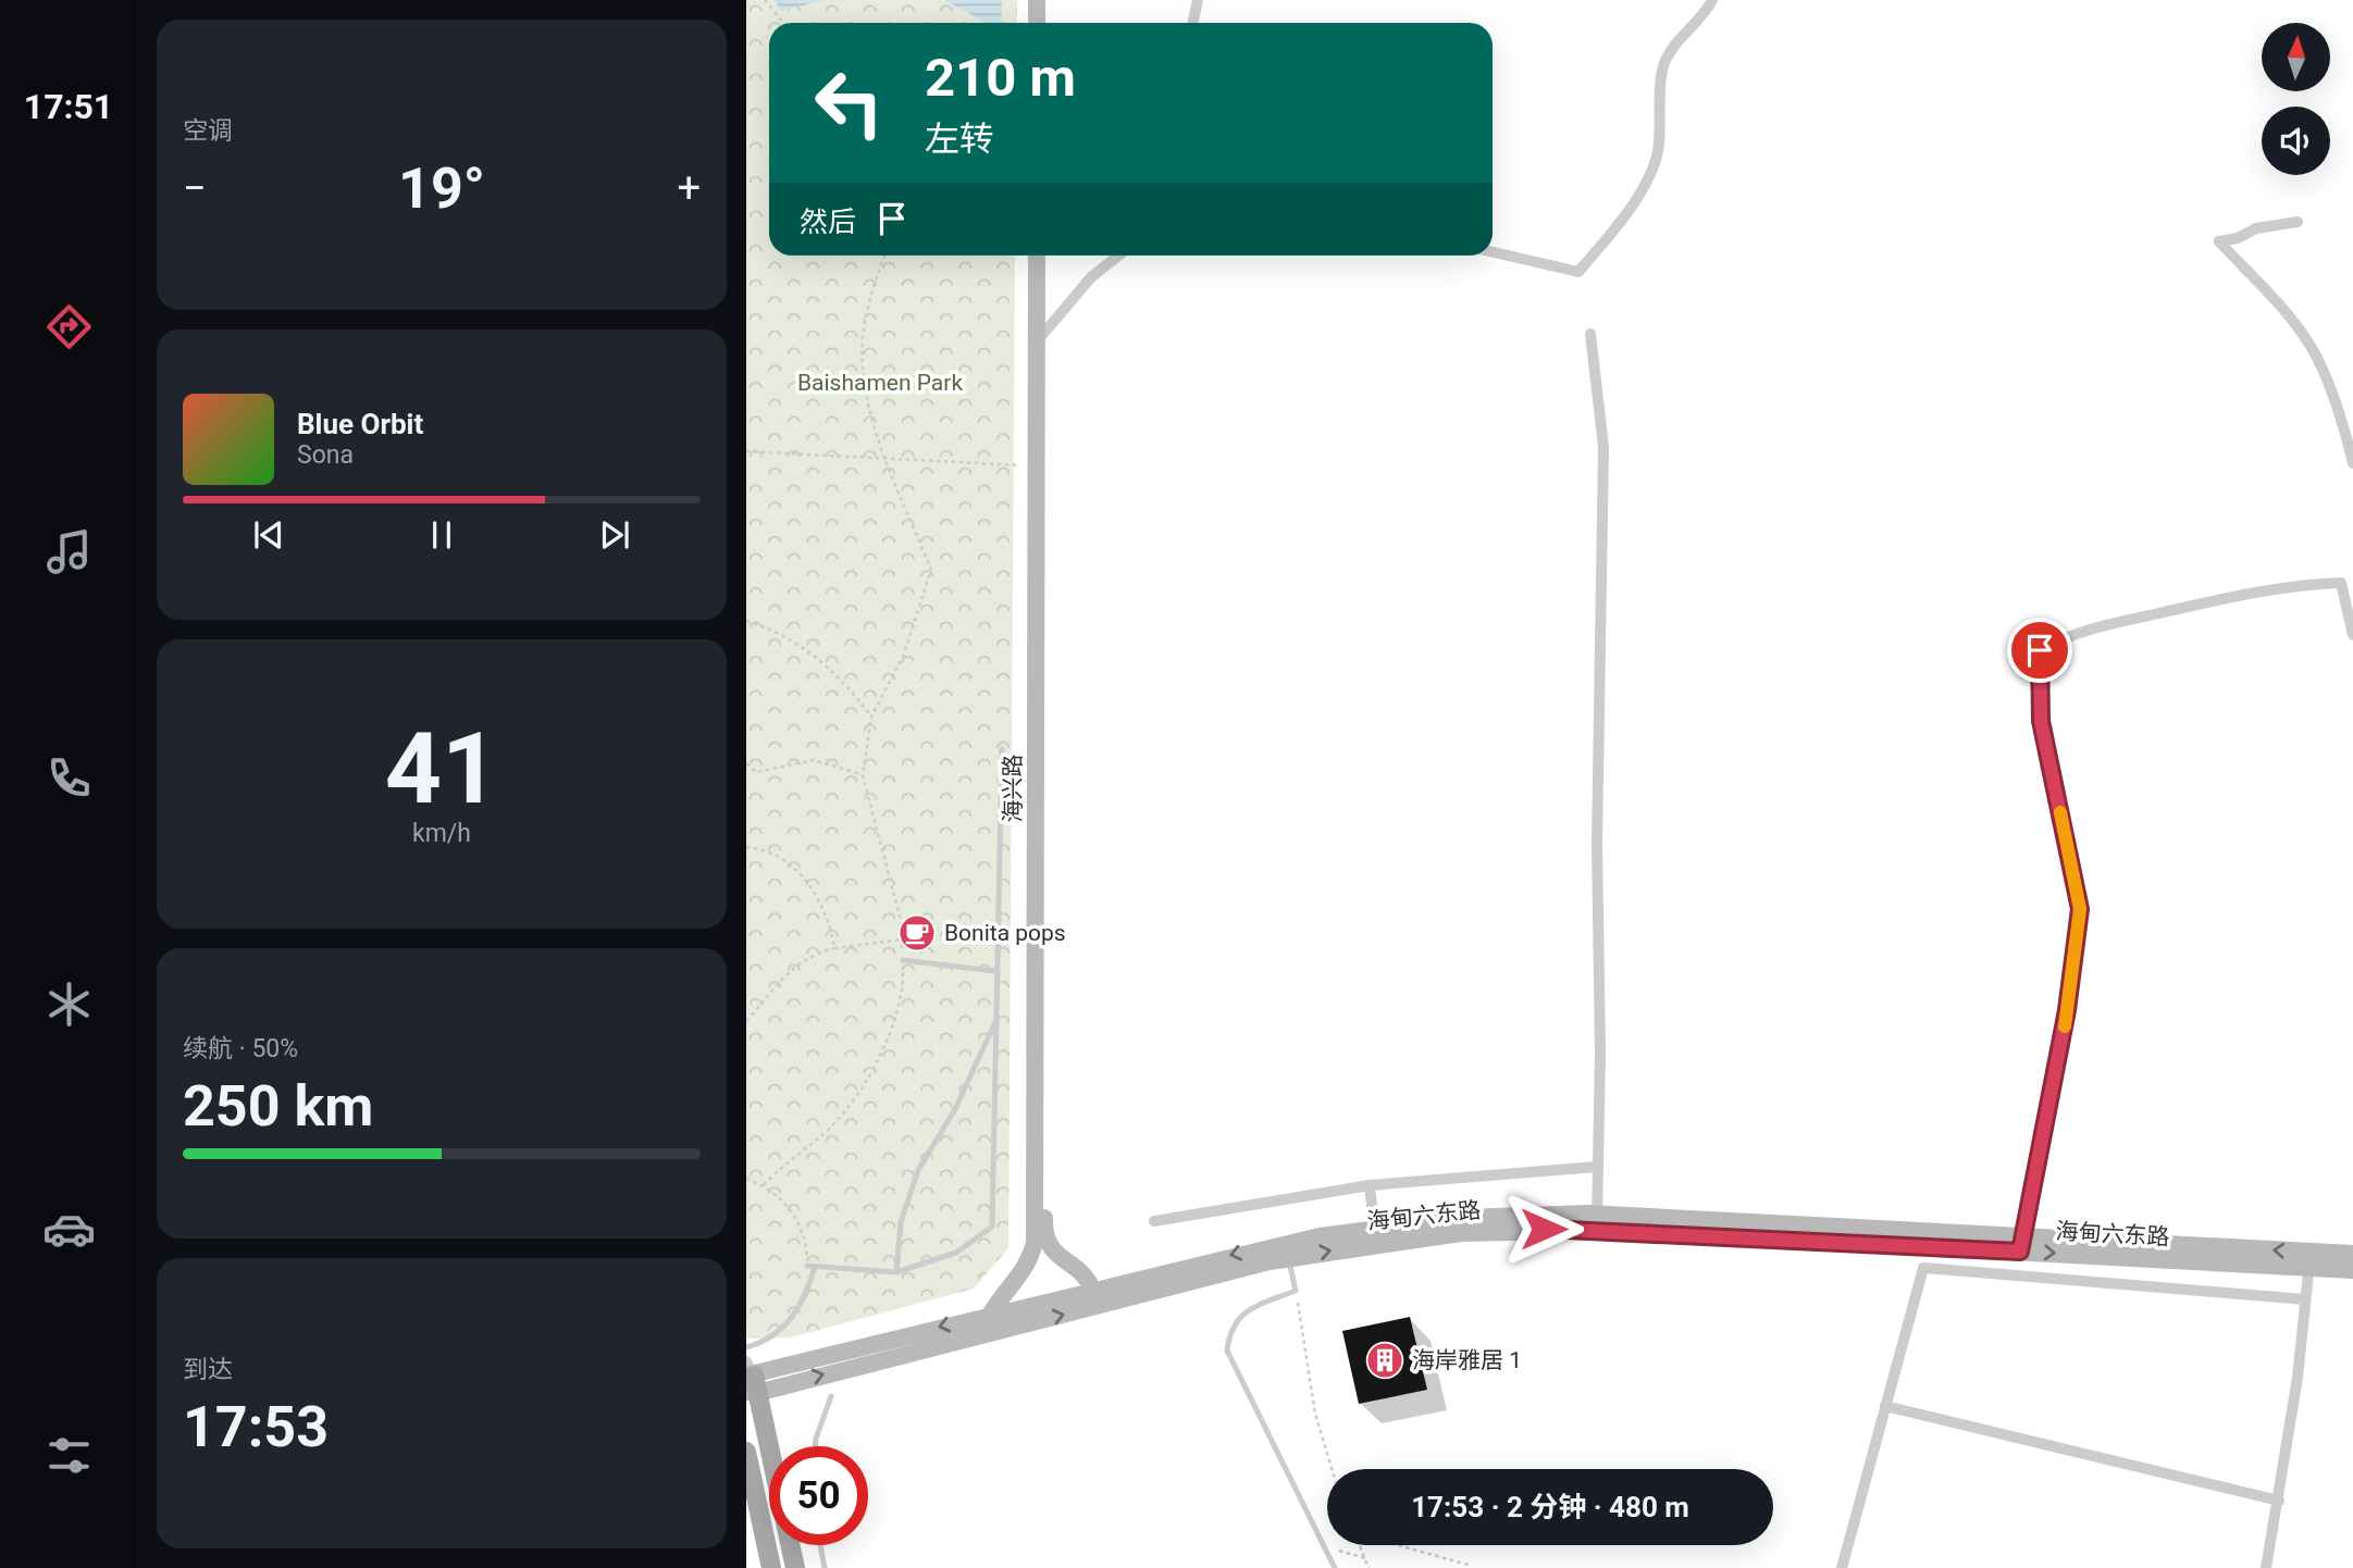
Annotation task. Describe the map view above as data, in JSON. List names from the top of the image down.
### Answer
{
  "streets": {
    "main road": ["海兴路", "海甸六东路"]
  },
  "crossings": [
    ["海兴路", "海甸六东路"]
  ],
  "parks": ["Baishamen Park"],
  "places": {
    "cafe": ["Bonita pops"],
    "building": ["海岸雅居 1"]
  },
  "north": "top",
  "page": {
    "tabs": "17:51",
    "tile": [
      "空调",
      ["41", "km/h"],
      ["续航 · 50%", "250 km"],
      ["到达", "17:53"]
    ],
    "turn": ["210 m", "左转"],
    "heat": ["−", "19°", "+"],
    "then": "然后",
    "song": ["Blue Orbit", "Sona"],
    "limit": "50",
    "trip": "17:53 · 2 分钟 · 480 m"
  }
}
